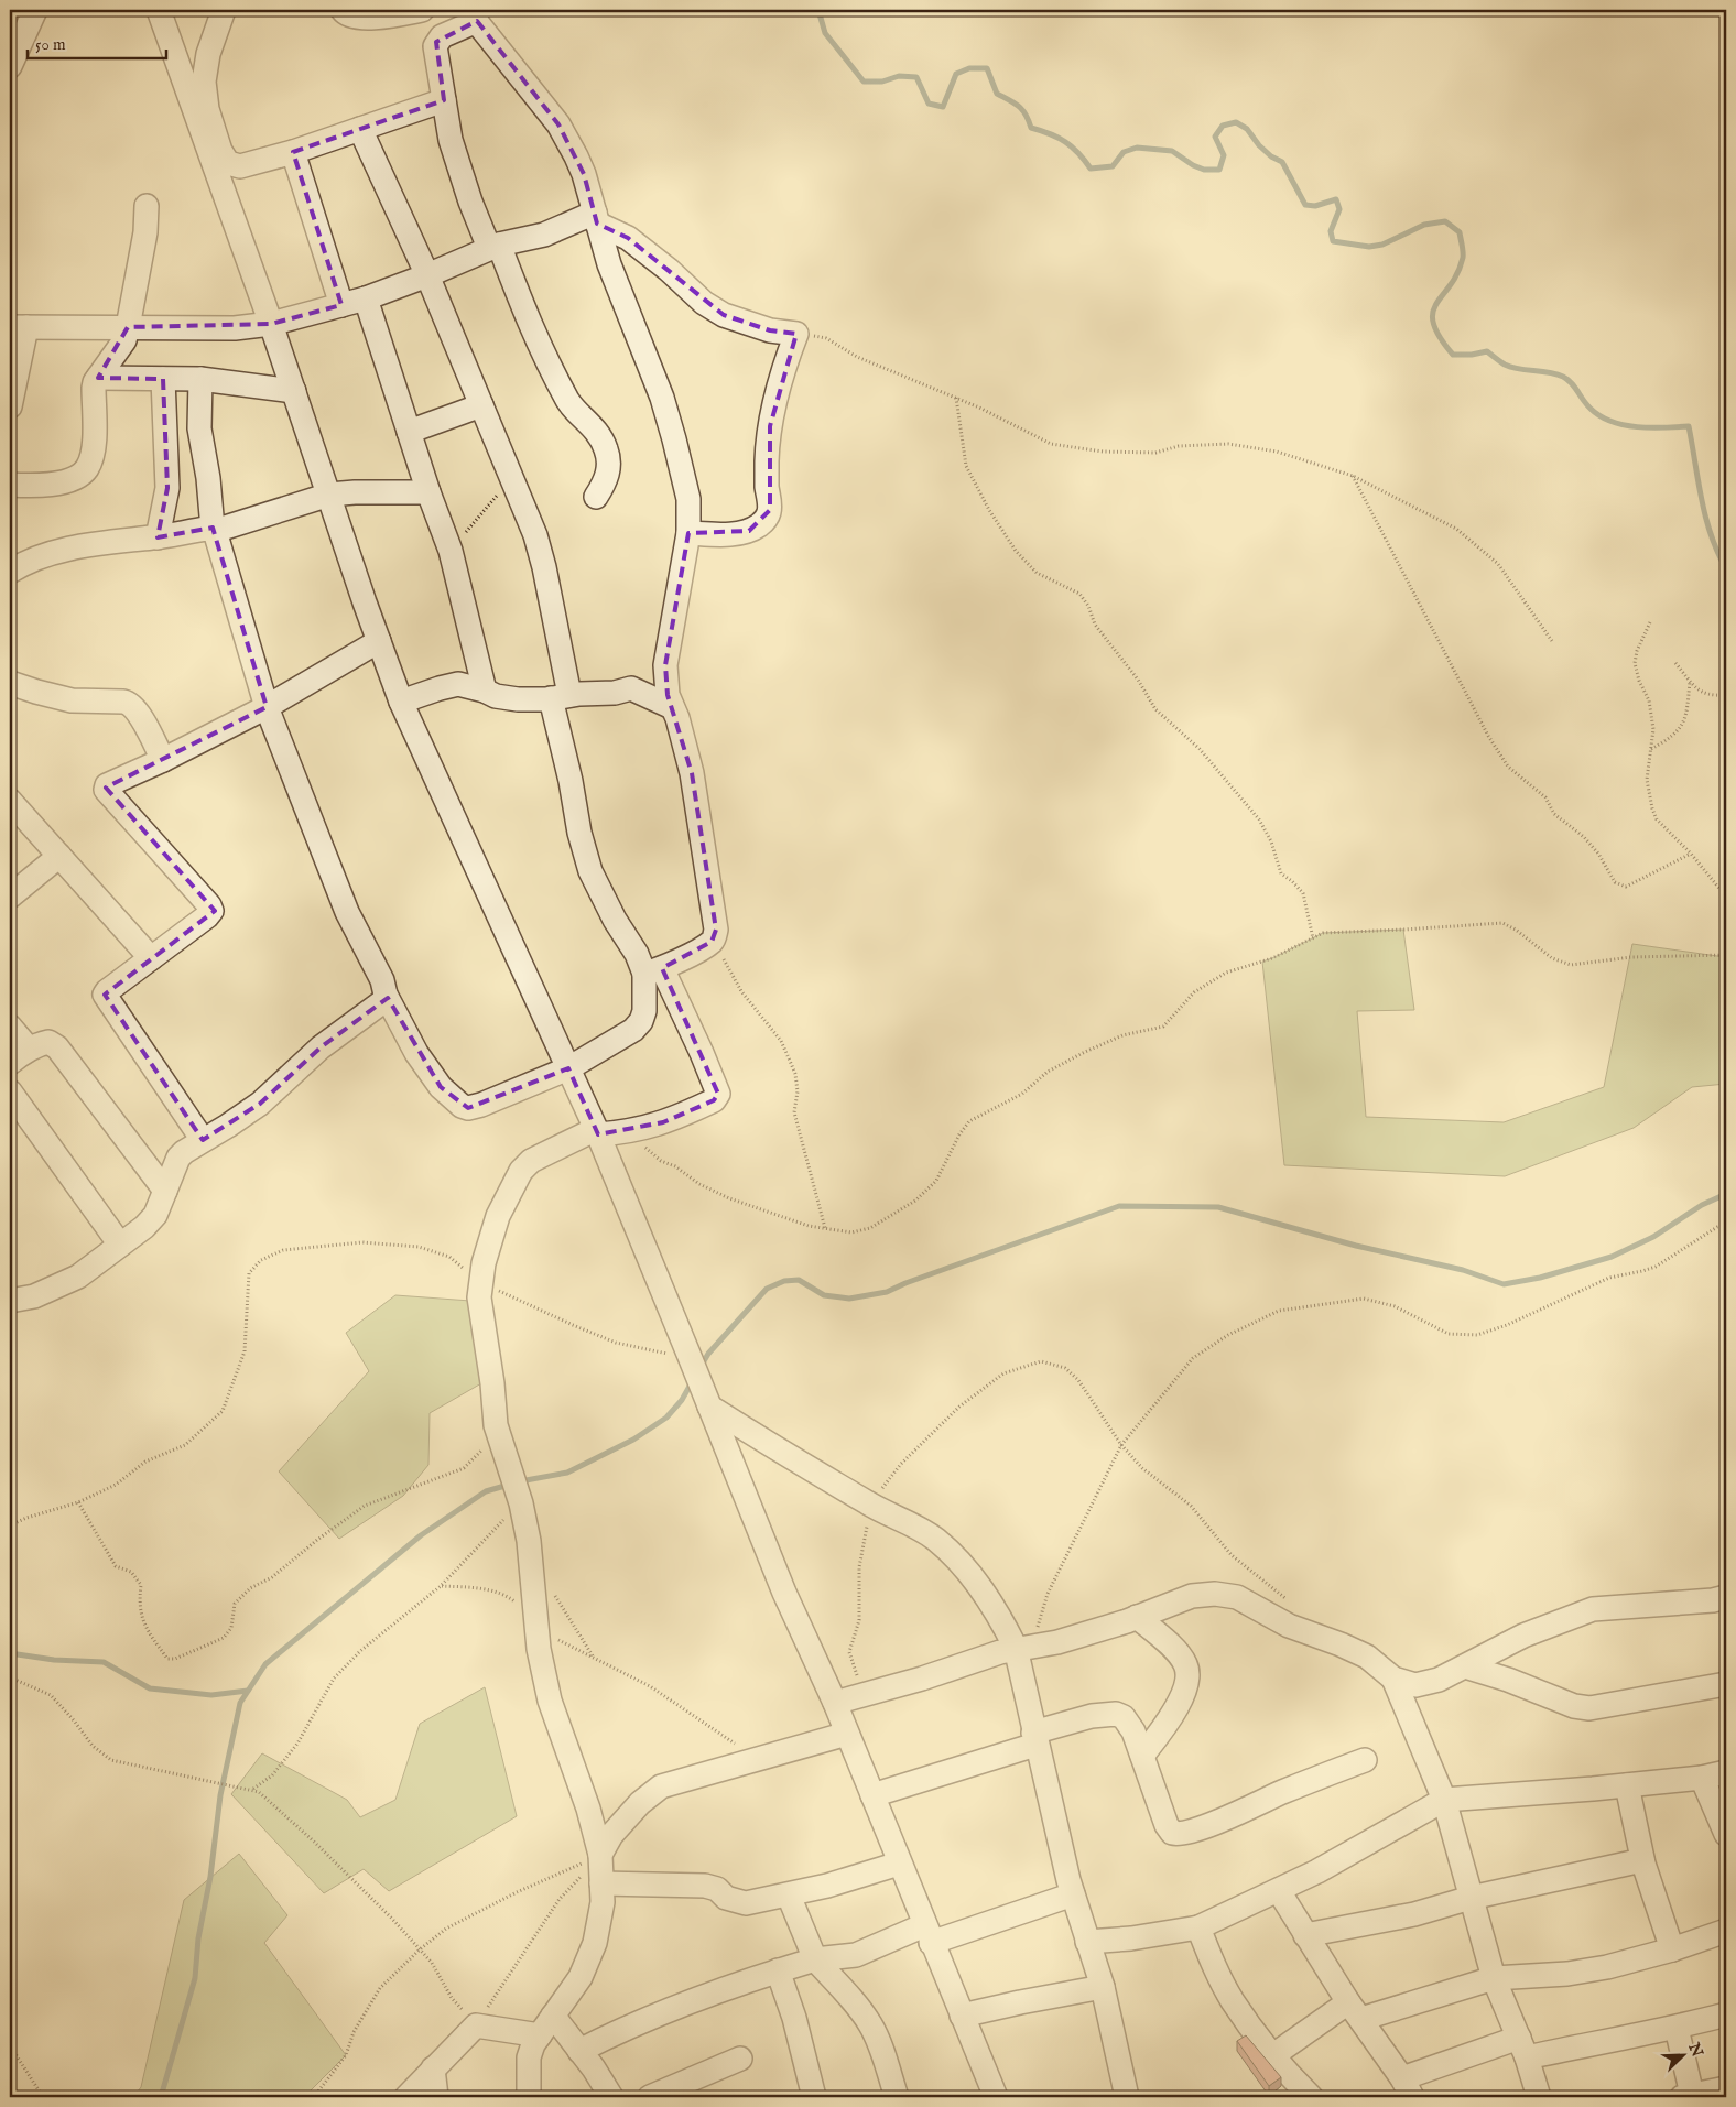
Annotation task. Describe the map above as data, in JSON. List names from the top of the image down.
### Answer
{
  "scale_bar": "50 m",
  "north": "top right"
}
